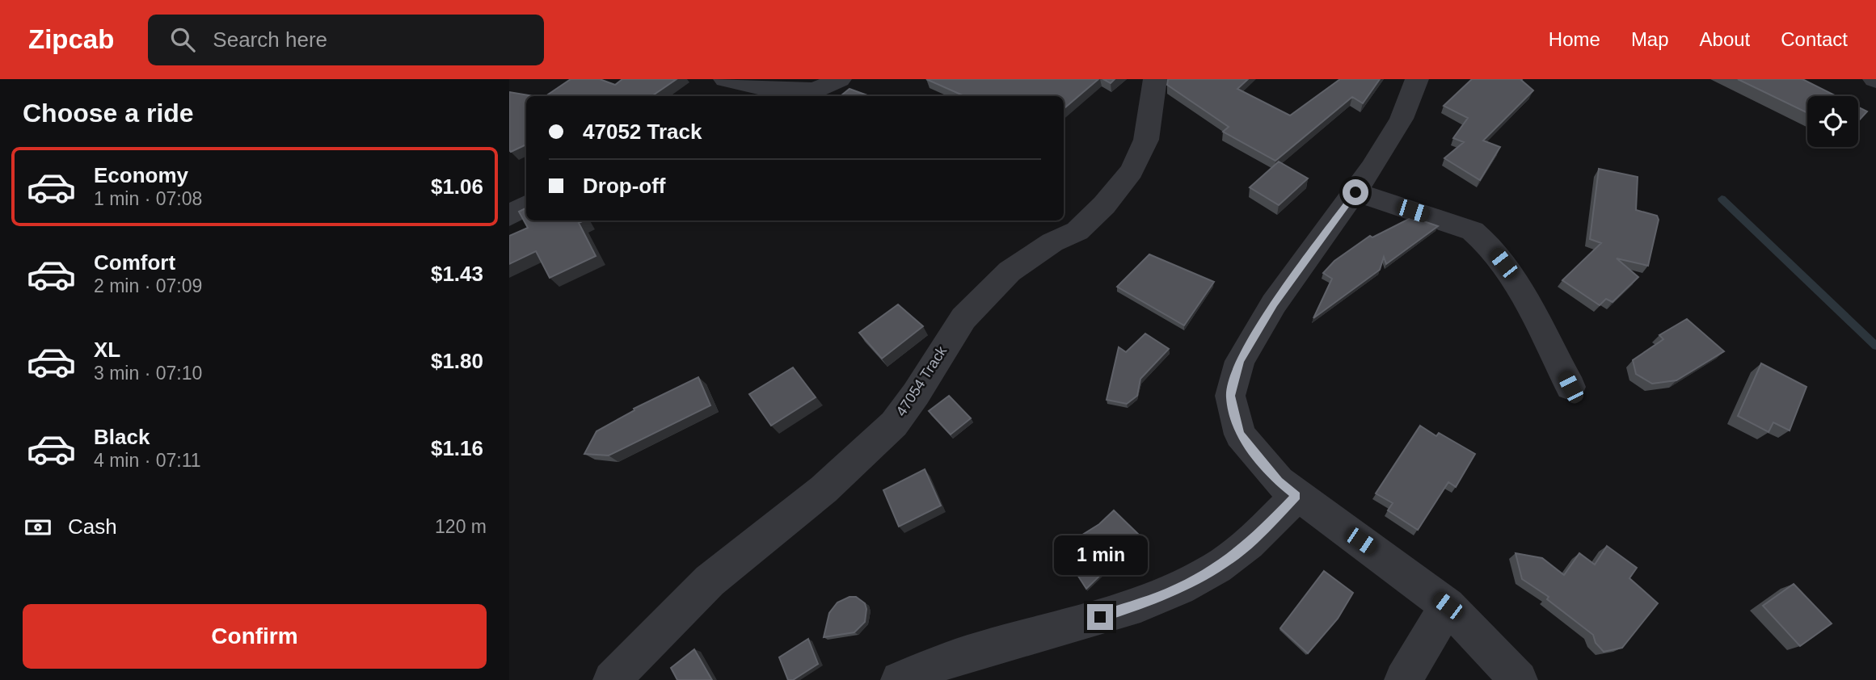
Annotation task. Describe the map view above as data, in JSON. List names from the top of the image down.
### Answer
{
  "streets": {
    "street": ["47054 Track"]
  },
  "page": {
    "header": "Zipcab",
    "search": "Search here",
    "nav": [
      "Home",
      "Map",
      "About",
      "Contact"
    ],
    "heading": "Choose a ride",
    "banner": ["47052 Track", "Drop-off"],
    "list": [
      {
        "name": "Economy",
        "note": "1 min · 07:08",
        "value": "$1.06"
      },
      {
        "name": "Comfort",
        "note": "2 min · 07:09",
        "value": "$1.43"
      },
      {
        "name": "XL",
        "note": "3 min · 07:10",
        "value": "$1.80"
      },
      {
        "name": "Black",
        "note": "4 min · 07:11",
        "value": "$1.16"
      }
    ],
    "pay": ["Cash", "120 m"],
    "bubble": "1 min",
    "buttons": "Confirm"
  }
}
